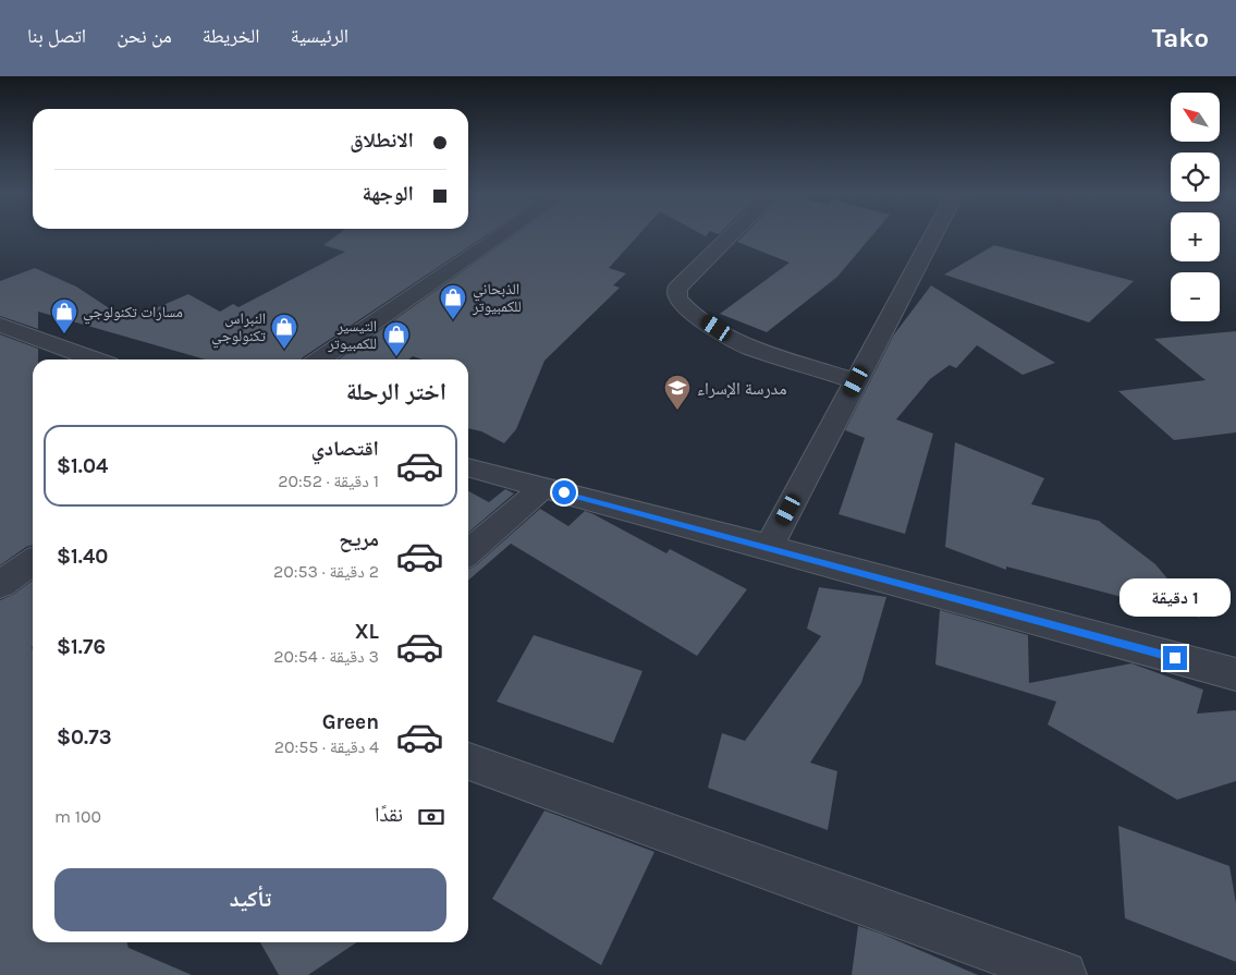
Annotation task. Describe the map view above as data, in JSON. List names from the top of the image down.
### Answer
{
  "places": {
    "shop": [
      "الذبحاني للكمبيوتر",
      "مسارات تكنولوجي",
      "النبراس تكنولوجي",
      "التيسير للكمبيوتر"
    ],
    "school or university": ["مدرسة الإسراء"]
  },
  "north": "top left",
  "page": {
    "header": "Tako",
    "nav": [
      "الرئيسية",
      "الخريطة",
      "من نحن",
      "اتصل بنا"
    ],
    "map_buttons": ["+", "−"],
    "banner": ["الانطلاق", "الوجهة"],
    "heading": "اختر الرحلة",
    "list": [
      {
        "name": "اقتصادي",
        "note": "1 دقيقة · 20:52",
        "value": "$1.04"
      },
      {
        "name": "مريح",
        "note": "2 دقيقة · 20:53",
        "value": "$1.40"
      },
      {
        "name": "XL",
        "note": "3 دقيقة · 20:54",
        "value": "$1.76"
      },
      {
        "name": "Green",
        "note": "4 دقيقة · 20:55",
        "value": "$0.73"
      }
    ],
    "bubble": "1 دقيقة",
    "pay": ["نقدًا", "100 m"],
    "buttons": "تأكيد"
  }
}
